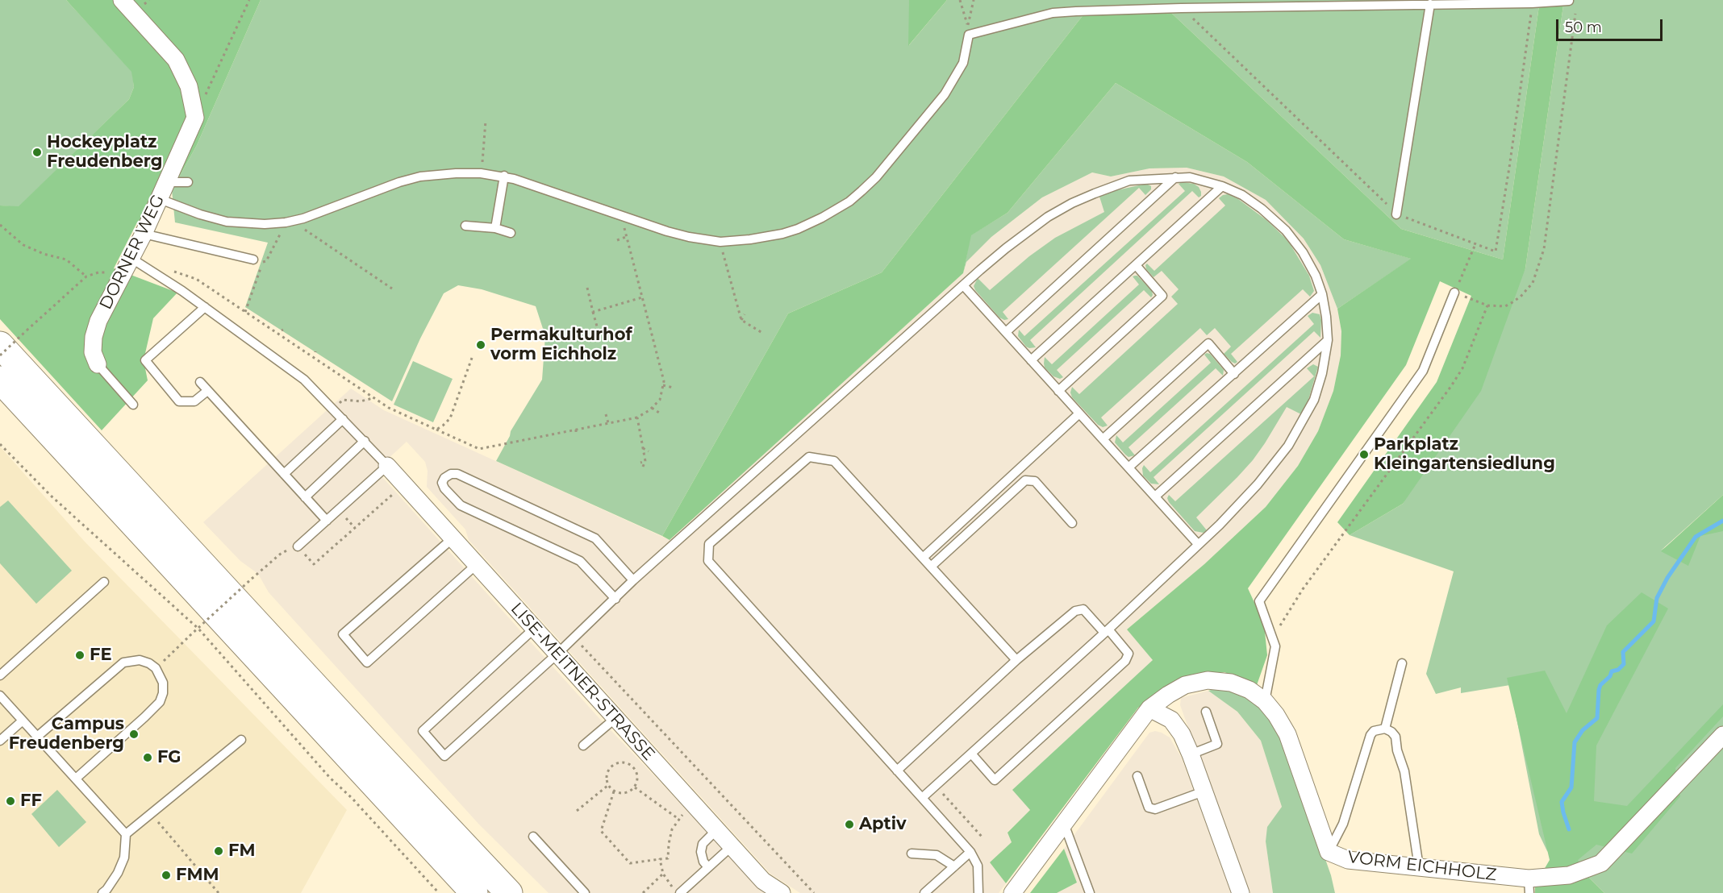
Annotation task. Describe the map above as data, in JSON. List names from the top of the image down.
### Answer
{
  "streets": {
    "street": ["DORNER WEG", "LISE-MEITNER-STRASSE", "VORM EICHHOLZ"]
  },
  "places": [
    "Hockeyplatz Freudenberg",
    "Permakulturhof vorm Eichholz",
    "Parkplatz Kleingartensiedlung",
    "FE",
    "Campus Freudenberg",
    "FG",
    "FF",
    "Aptiv",
    "FM",
    "FMM"
  ],
  "scale_bar": "50 m"
}
